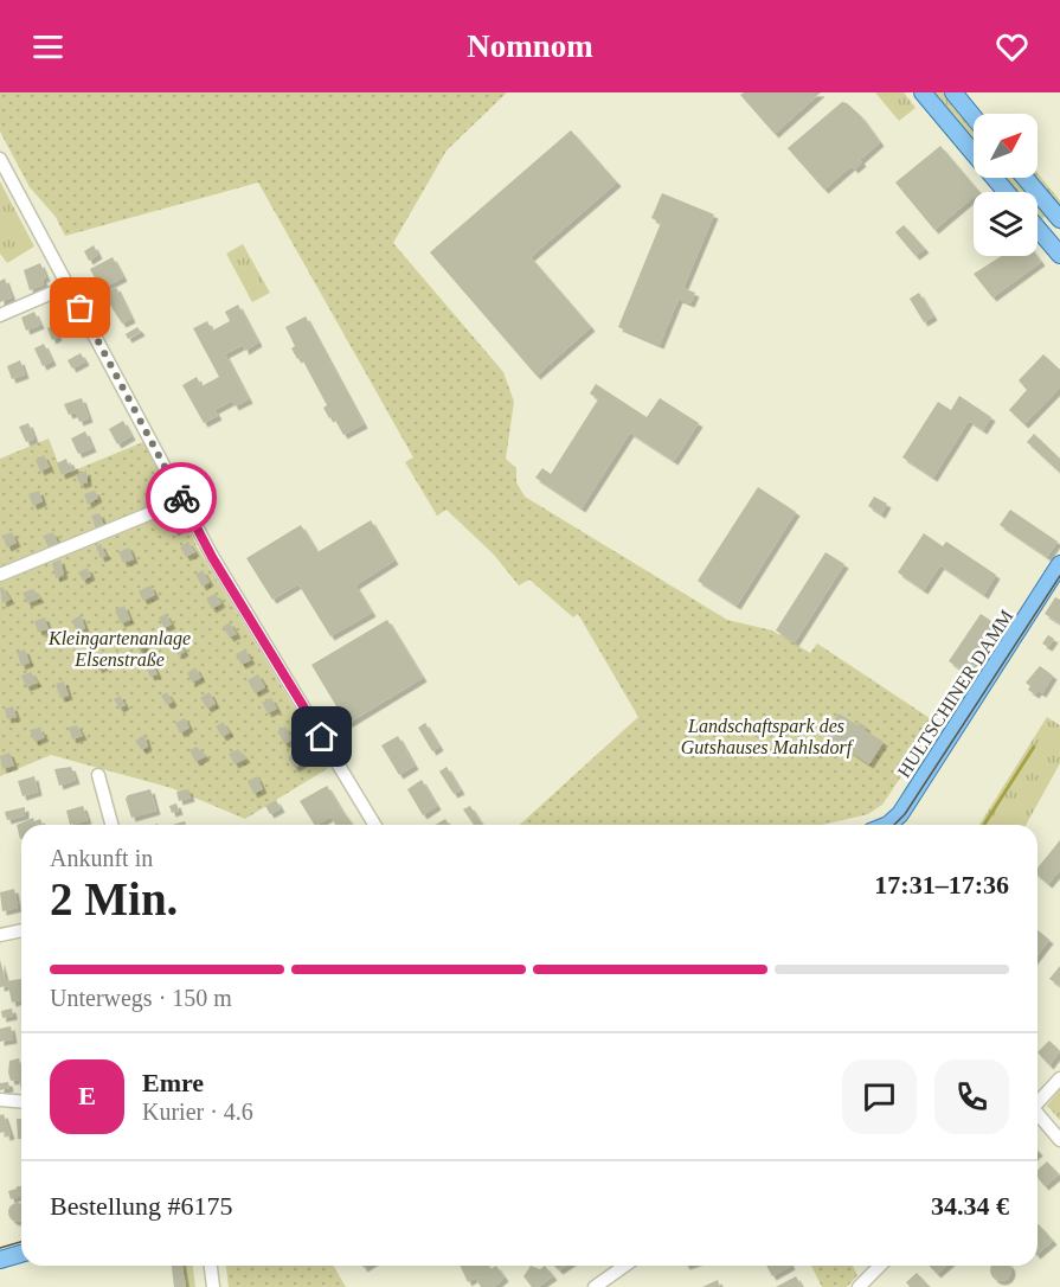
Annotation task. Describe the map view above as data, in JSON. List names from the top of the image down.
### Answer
{
  "streets": {
    "main road": ["HULTSCHINER DAMM"]
  },
  "parks": ["Kleingartenanlage Elsenstraße", "Landschaftspark des Gutshauses Mahlsdorf"],
  "north": "top right",
  "page": {
    "header": "Nomnom",
    "heading": ["2 Min.", "Ankunft in", "17:31–17:36"],
    "panel": [
      "Emre",
      "Kurier · 4.6",
      "Bestellung #6175",
      "34.34 €"
    ],
    "bar": "Unterwegs · 150 m",
    "round": "E"
  }
}
